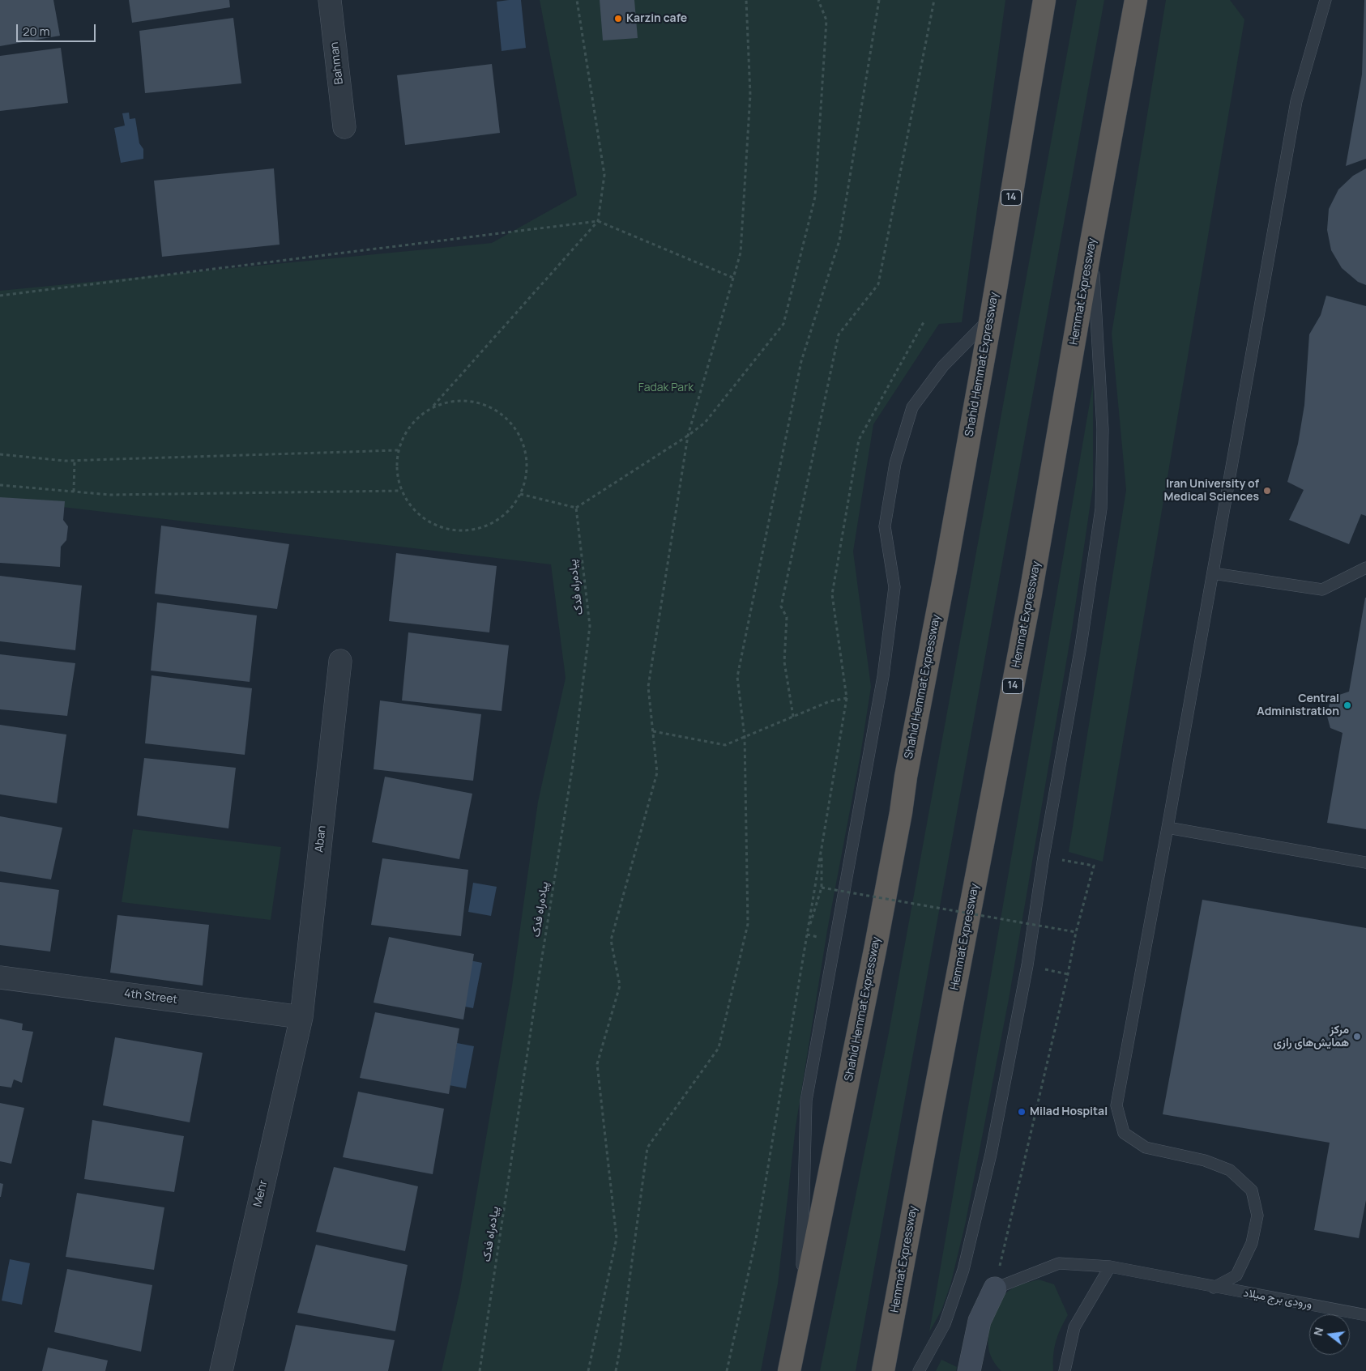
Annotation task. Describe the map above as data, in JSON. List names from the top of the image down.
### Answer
{
  "streets": {
    "highway": ["14", "Hemmat Expressway", "Shahid Hemmat Expressway"],
    "street": [
      "Bahman",
      "Aban",
      "4th Street",
      "Mehr"
    ],
    "lane": ["ورودی برج میلاد"],
    "path": ["پیاده‌راه فدک"]
  },
  "crossings": [
    ["Aban", "4th Street"],
    ["Aban", "Mehr"],
    ["4th Street", "Mehr"]
  ],
  "parks": ["Fadak Park"],
  "places": [
    "Karzin cafe",
    "Iran University of Medical Sciences",
    "Central Administration",
    "مرکز همایش‌های رازی",
    "Milad Hospital"
  ],
  "scale_bar": "20 m",
  "north": "left"
}
